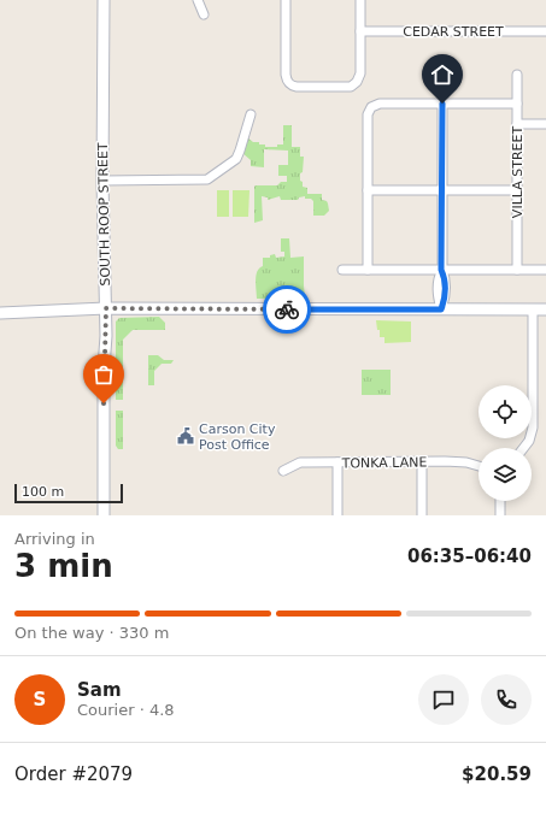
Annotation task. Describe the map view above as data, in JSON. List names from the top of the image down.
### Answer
{
  "streets": {
    "street": [
      "CEDAR STREET",
      "VILLA STREET",
      "SOUTH ROOP STREET",
      "TONKA LANE"
    ]
  },
  "places": {
    "public building": ["Carson City Post Office"]
  },
  "scale_bar": "100 m",
  "page": {
    "scale": "100 m",
    "heading": ["3 min", "Arriving in", "06:35–06:40"],
    "panel": [
      "Sam",
      "Courier · 4.8",
      "Order #2079",
      "$20.59"
    ],
    "bar": "On the way · 330 m",
    "round": "S"
  }
}
